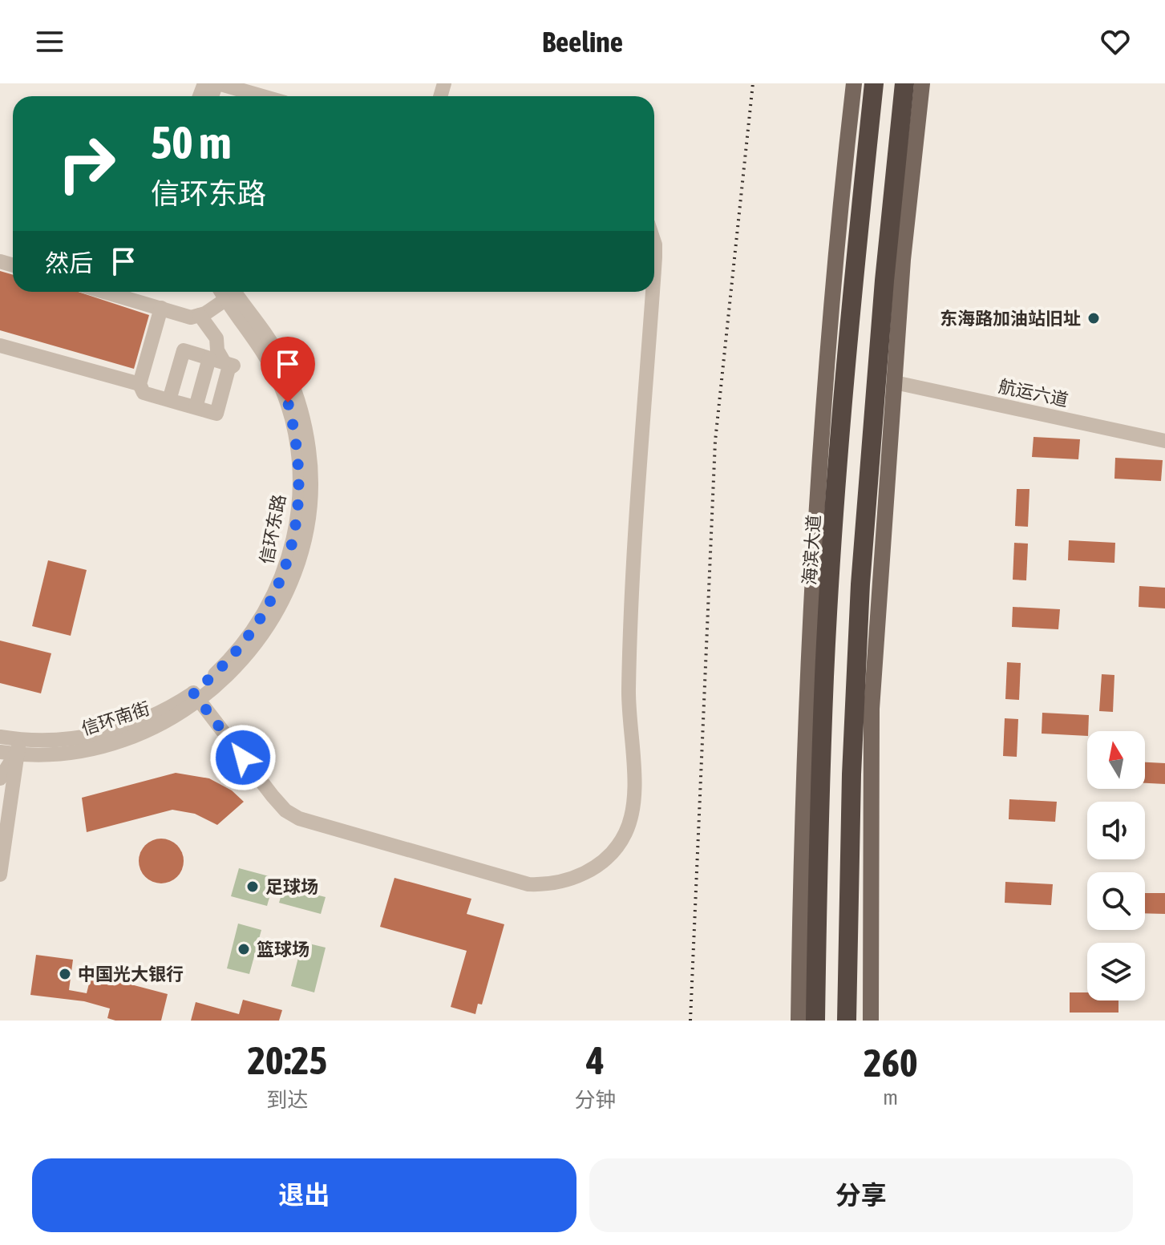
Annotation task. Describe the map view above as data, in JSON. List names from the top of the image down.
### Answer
{
  "streets": {
    "highway": ["海滨大道"],
    "street": ["航运六道", "信环东路", "信环南街"]
  },
  "crossings": [
    ["信环东路", "信环南街"]
  ],
  "places": [
    "东海路加油站旧址",
    "足球场",
    "篮球场",
    "中国光大银行"
  ],
  "north": "top",
  "page": {
    "header": "Beeline",
    "turn": ["50 m", "信环东路"],
    "then": "然后",
    "eta": [
      "20:25",
      "到达",
      "4",
      "分钟",
      "260",
      "m"
    ],
    "buttons": ["退出", "分享"]
  }
}
